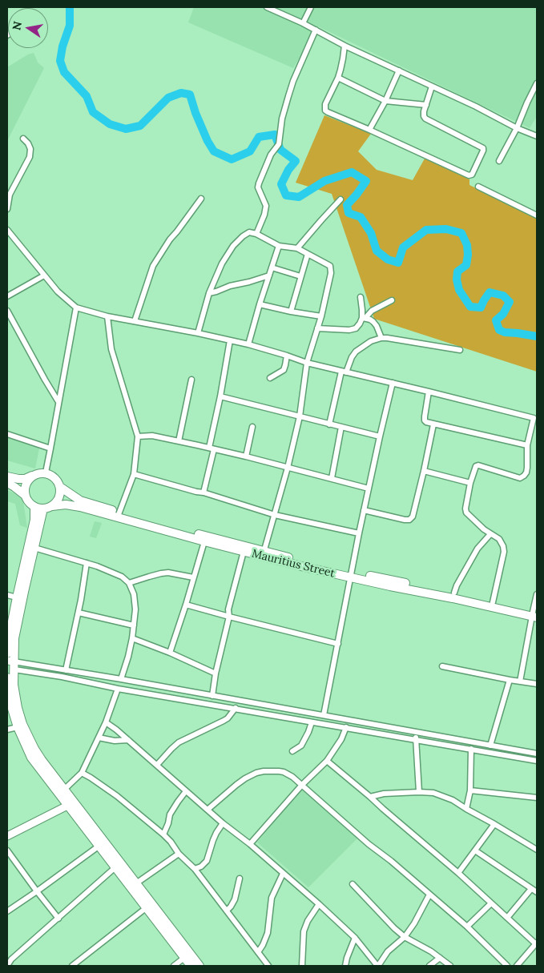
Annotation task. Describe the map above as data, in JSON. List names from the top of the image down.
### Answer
{
  "streets": {
    "main road": ["Mauritius Street"]
  },
  "north": "left"
}
